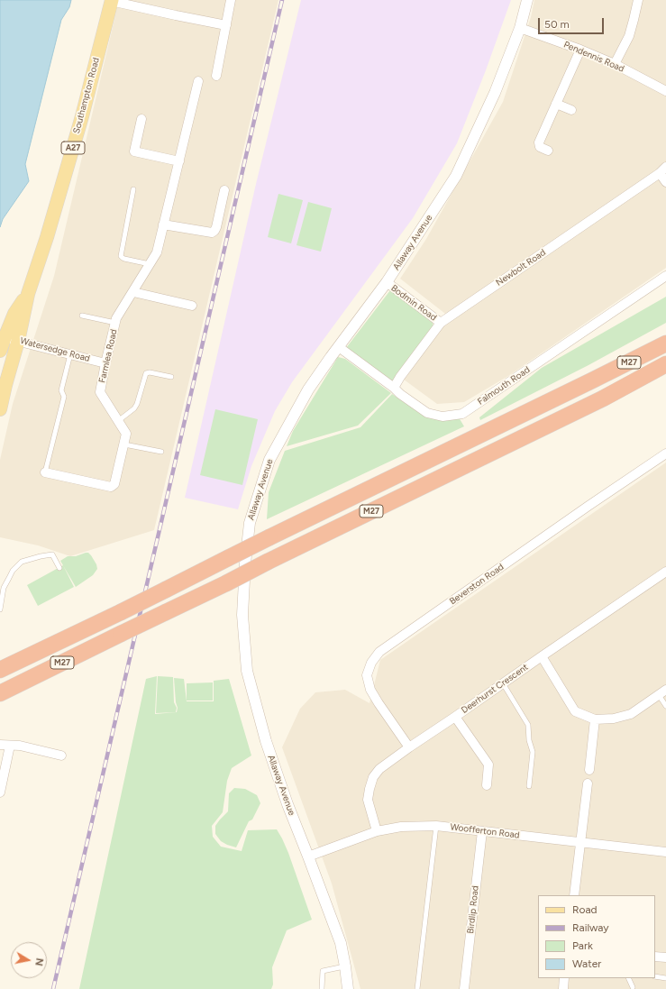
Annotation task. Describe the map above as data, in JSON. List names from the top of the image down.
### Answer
{
  "streets": {
    "highway": ["M27"],
    "main road": ["Southampton Road", "A27"],
    "street": [
      "Pendennis Road",
      "Allaway Avenue",
      "Newbolt Road",
      "Bodmin Road",
      "Watersedge Road",
      "Farmlea Road",
      "Falmouth Road",
      "Beverston Road",
      "Deerhurst Crescent",
      "Woofferton Road",
      "Birdlip Road"
    ]
  },
  "crossings": [
    ["Pendennis Road", "Allaway Avenue"],
    ["Southampton Road", "Watersedge Road"],
    ["Allaway Avenue", "Bodmin Road"],
    ["Allaway Avenue", "Falmouth Road"],
    ["Allaway Avenue", "Woofferton Road"],
    ["Newbolt Road", "Bodmin Road"],
    ["Newbolt Road", "Falmouth Road"],
    ["Watersedge Road", "Farmlea Road"],
    ["Beverston Road", "Deerhurst Crescent"],
    ["Deerhurst Crescent", "Woofferton Road"],
    ["Woofferton Road", "Birdlip Road"]
  ],
  "legend": [
    "Road",
    "Railway",
    "Park",
    "Water"
  ],
  "scale_bar": "50 m",
  "north": "right"
}
